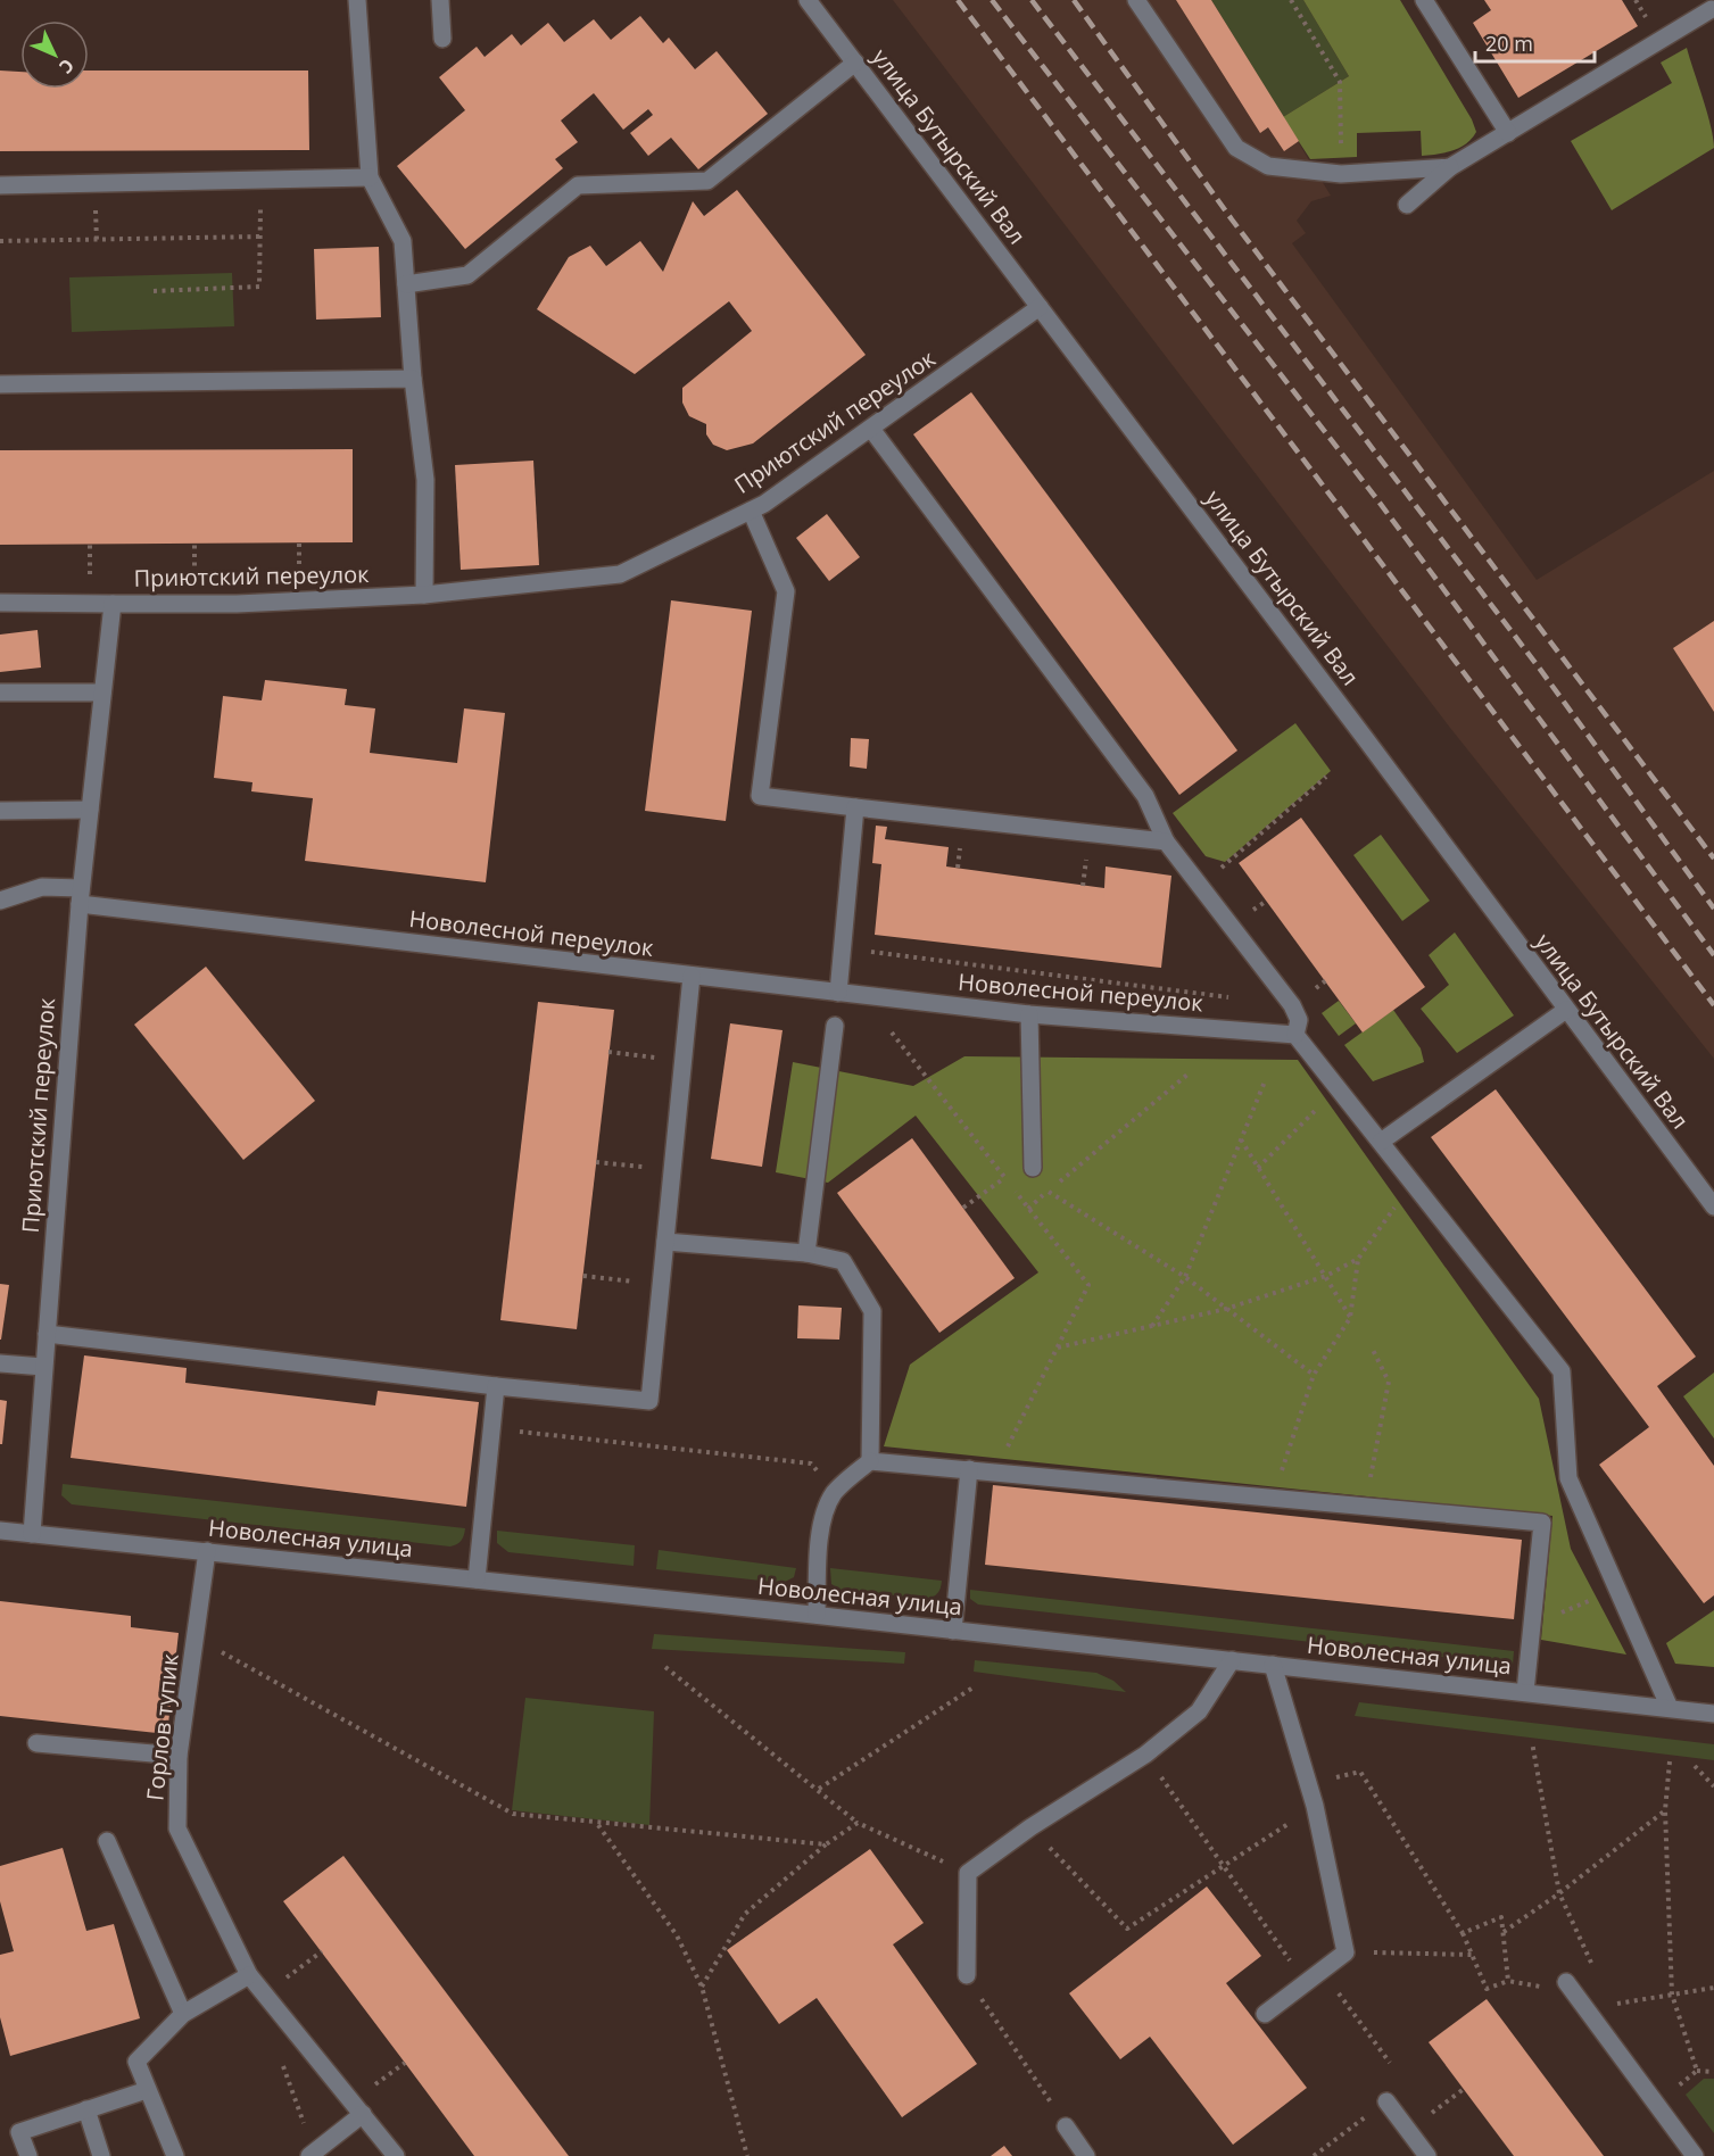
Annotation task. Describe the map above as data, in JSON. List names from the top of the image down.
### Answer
{
  "streets": {
    "street": [
      "улица Бутырский Вал",
      "Приютский переулок",
      "Новолесной переулок",
      "Новолесная улица",
      "Горлов тупик"
    ]
  },
  "crossings": [
    ["улица Бутырский Вал", "Приютский переулок"],
    ["Приютский переулок", "Новолесной переулок"],
    ["Приютский переулок", "Новолесная улица"],
    ["Новолесная улица", "Горлов тупик"]
  ],
  "scale_bar": "20 m",
  "north": "bottom right"
}
